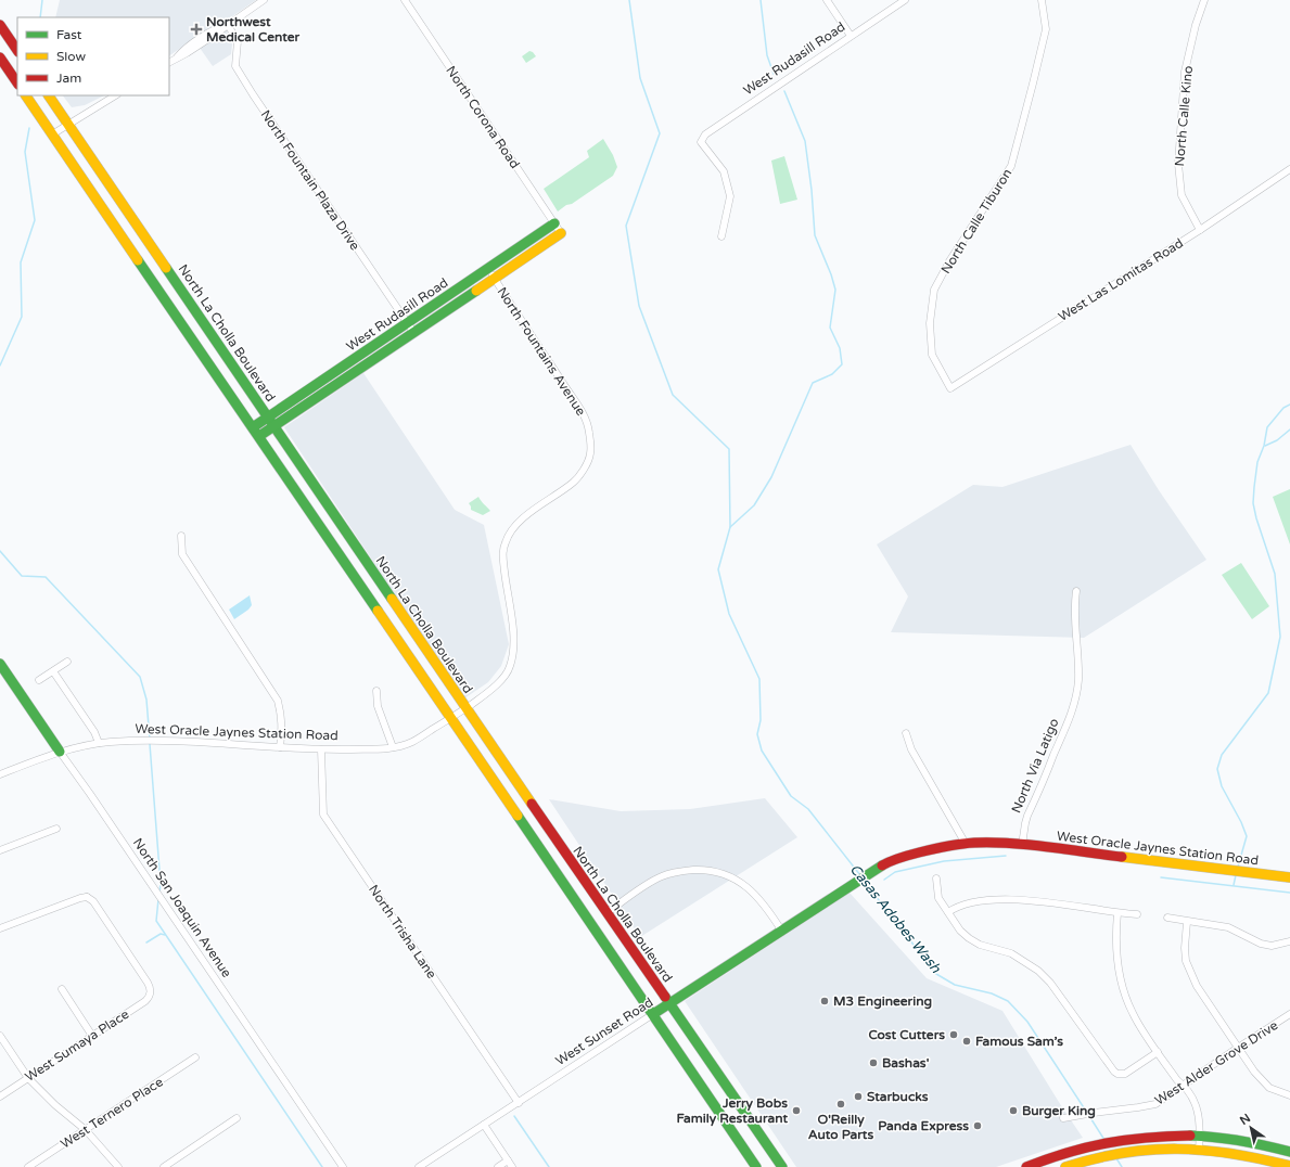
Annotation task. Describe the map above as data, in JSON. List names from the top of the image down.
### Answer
{
  "streets": {
    "main road": [
      "West Rudasill Road",
      "North La Cholla Boulevard",
      "West Oracle Jaynes Station Road",
      "North San Joaquin Avenue",
      "West Sunset Road"
    ],
    "street": [
      "North Calle Kino",
      "North Corona Road",
      "North Fountain Plaza Drive",
      "North Calle Tiburon",
      "West Las Lomitas Road",
      "North Fountains Avenue",
      "North Via Latigo",
      "North Trisha Lane",
      "West Sumaya Place",
      "West Alder Grove Drive",
      "West Ternero Place"
    ]
  },
  "crossings": [
    ["West Rudasill Road", "North Corona Road"],
    ["West Rudasill Road", "North Fountain Plaza Drive"],
    ["West Rudasill Road", "North La Cholla Boulevard"],
    ["West Rudasill Road", "North Fountains Avenue"],
    ["North Calle Kino", "West Las Lomitas Road"],
    ["North Calle Tiburon", "West Las Lomitas Road"],
    ["North La Cholla Boulevard", "North Fountains Avenue"],
    ["North La Cholla Boulevard", "West Oracle Jaynes Station Road"],
    ["North La Cholla Boulevard", "West Sunset Road"],
    ["North Fountains Avenue", "West Oracle Jaynes Station Road"],
    ["West Oracle Jaynes Station Road", "North Via Latigo"],
    ["West Oracle Jaynes Station Road", "North San Joaquin Avenue"],
    ["West Oracle Jaynes Station Road", "North Trisha Lane"],
    ["North Trisha Lane", "West Sunset Road"]
  ],
  "water": ["Casas Adobes Wash"],
  "places": {
    "health": ["Northwest Medical Center"],
    "other": [
      "M3 Engineering",
      "Cost Cutters",
      "Famous Sam’s",
      "Bashas'",
      "Starbucks",
      "O'Reilly Auto Parts",
      "Jerry Bobs Family Restaurant",
      "Burger King",
      "Panda Express"
    ]
  },
  "legend": ["Fast", "Slow", "Jam"],
  "north": "top left"
}
